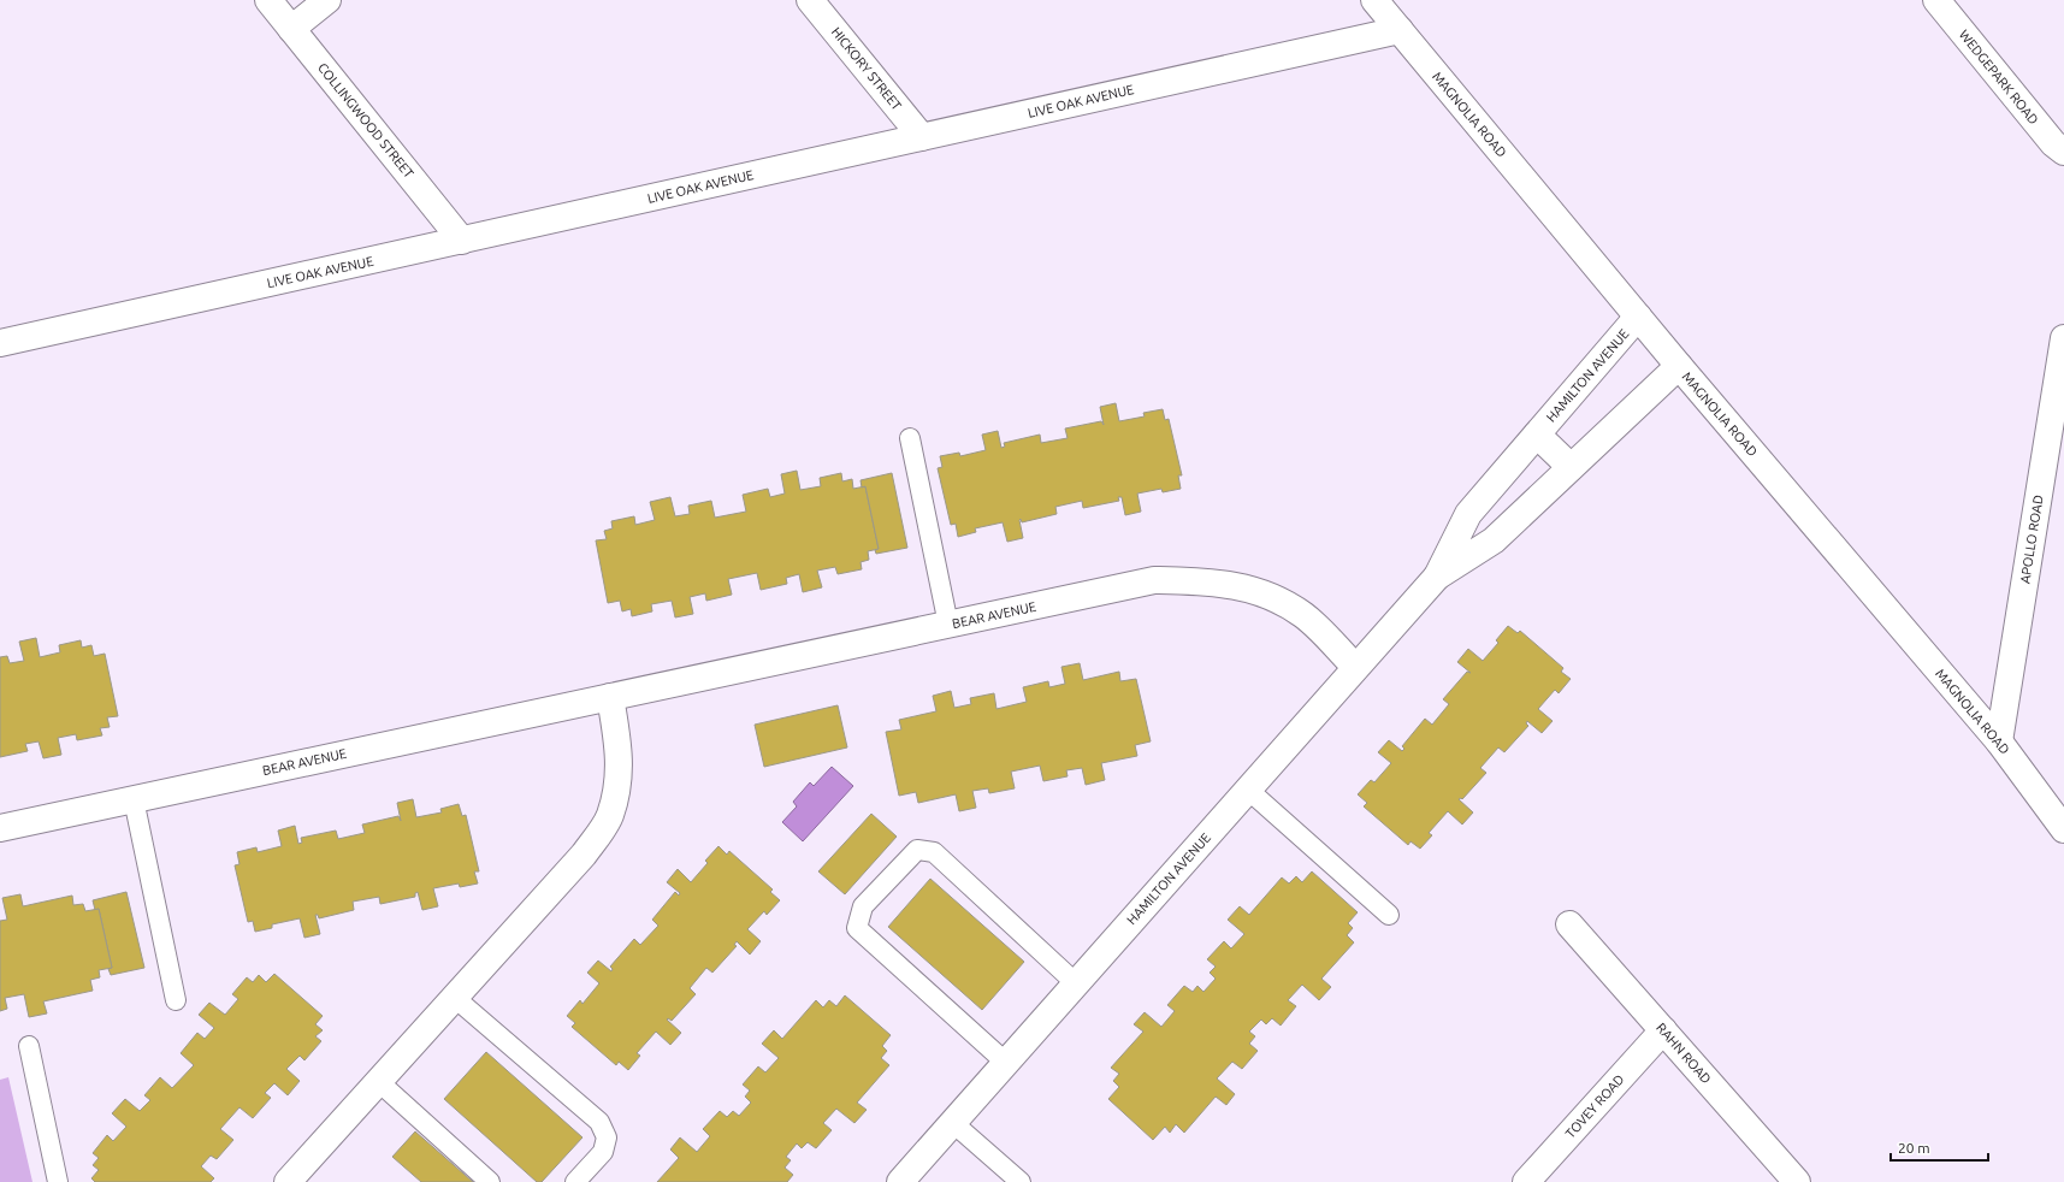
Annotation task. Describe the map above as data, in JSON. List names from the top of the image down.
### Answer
{
  "streets": {
    "street": [
      "HICKORY STREET",
      "WEDGEPARK ROAD",
      "LIVE OAK AVENUE",
      "MAGNOLIA ROAD",
      "COLLINGWOOD STREET",
      "HAMILTON AVENUE",
      "APOLLO ROAD",
      "BEAR AVENUE",
      "RAHN ROAD",
      "TOVEY ROAD"
    ]
  },
  "crossings": [
    ["HICKORY STREET", "LIVE OAK AVENUE"],
    ["LIVE OAK AVENUE", "MAGNOLIA ROAD"],
    ["LIVE OAK AVENUE", "COLLINGWOOD STREET"],
    ["MAGNOLIA ROAD", "HAMILTON AVENUE"],
    ["MAGNOLIA ROAD", "APOLLO ROAD"],
    ["HAMILTON AVENUE", "BEAR AVENUE"],
    ["RAHN ROAD", "TOVEY ROAD"]
  ],
  "scale_bar": "20 m"
}
